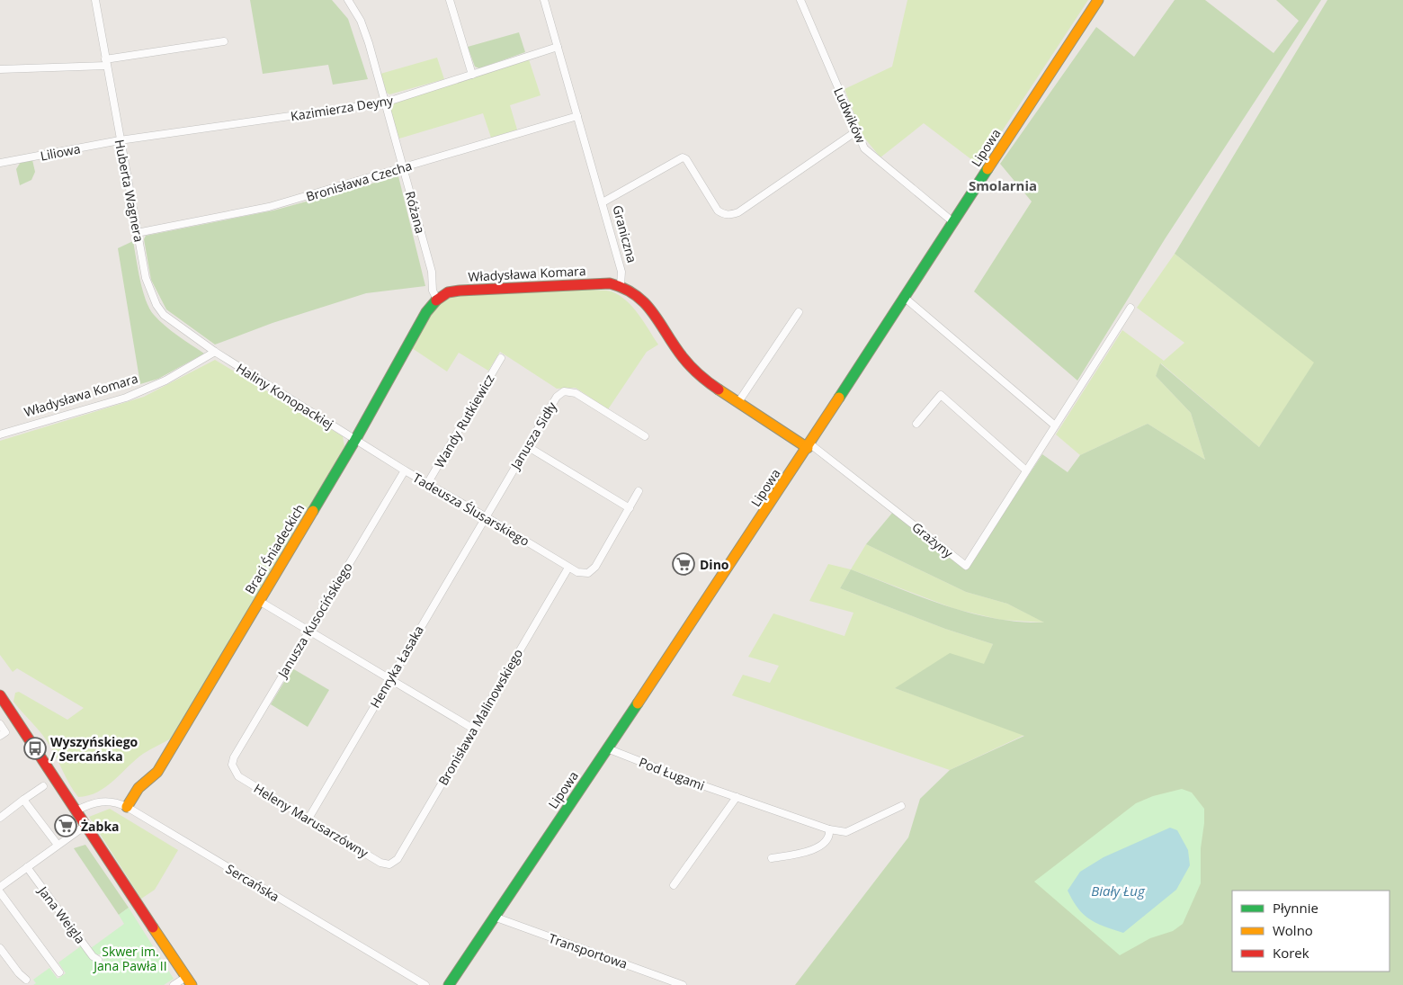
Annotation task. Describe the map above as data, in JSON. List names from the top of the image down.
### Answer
{
  "streets": {
    "street": [
      "Kazimierza Deyny",
      "Ludwików",
      "Lipowa",
      "Liliowa",
      "Bronisława Czecha",
      "Huberta Wagnera",
      "Różana",
      "Graniczna",
      "Władysława Komara",
      "Haliny Konopackiej",
      "Wandy Rutkiewicz",
      "Janusza Sidły",
      "Tadeusza Ślusarskiego",
      "Grażyny",
      "Braci Śniadeckich",
      "Janusza Kusocińskiego",
      "Henryka Łasaka",
      "Bronisława Malinowskiego",
      "Pod Ługami",
      "Heleny Marusarzówny",
      "Sercańska",
      "Jana Weigla",
      "Transportowa"
    ]
  },
  "crossings": [
    ["Kazimierza Deyny", "Liliowa"],
    ["Kazimierza Deyny", "Huberta Wagnera"],
    ["Kazimierza Deyny", "Różana"],
    ["Kazimierza Deyny", "Graniczna"],
    ["Ludwików", "Lipowa"],
    ["Lipowa", "Grażyny"],
    ["Lipowa", "Pod Ługami"],
    ["Lipowa", "Transportowa"],
    ["Liliowa", "Huberta Wagnera"],
    ["Bronisława Czecha", "Huberta Wagnera"],
    ["Bronisława Czecha", "Różana"],
    ["Bronisława Czecha", "Graniczna"],
    ["Huberta Wagnera", "Władysława Komara"],
    ["Huberta Wagnera", "Haliny Konopackiej"],
    ["Różana", "Władysława Komara"],
    ["Różana", "Braci Śniadeckich"],
    ["Graniczna", "Władysława Komara"],
    ["Władysława Komara", "Haliny Konopackiej"],
    ["Władysława Komara", "Braci Śniadeckich"],
    ["Haliny Konopackiej", "Tadeusza Ślusarskiego"],
    ["Haliny Konopackiej", "Braci Śniadeckich"],
    ["Wandy Rutkiewicz", "Tadeusza Ślusarskiego"],
    ["Janusza Sidły", "Tadeusza Ślusarskiego"],
    ["Janusza Sidły", "Henryka Łasaka"],
    ["Tadeusza Ślusarskiego", "Braci Śniadeckich"],
    ["Tadeusza Ślusarskiego", "Janusza Kusocińskiego"],
    ["Tadeusza Ślusarskiego", "Henryka Łasaka"],
    ["Tadeusza Ślusarskiego", "Bronisława Malinowskiego"],
    ["Braci Śniadeckich", "Sercańska"],
    ["Janusza Kusocińskiego", "Heleny Marusarzówny"],
    ["Henryka Łasaka", "Heleny Marusarzówny"],
    ["Bronisława Malinowskiego", "Heleny Marusarzówny"]
  ],
  "districts": ["Smolarnia"],
  "water": ["Biały Ług"],
  "parks": ["Skwer im. Jana Pawła II"],
  "places": {
    "supermarket": ["Dino", "Żabka"],
    "bus stop": ["Wyszyńskiego / Sercańska"]
  },
  "legend": ["Płynnie", "Wolno", "Korek"]
}
